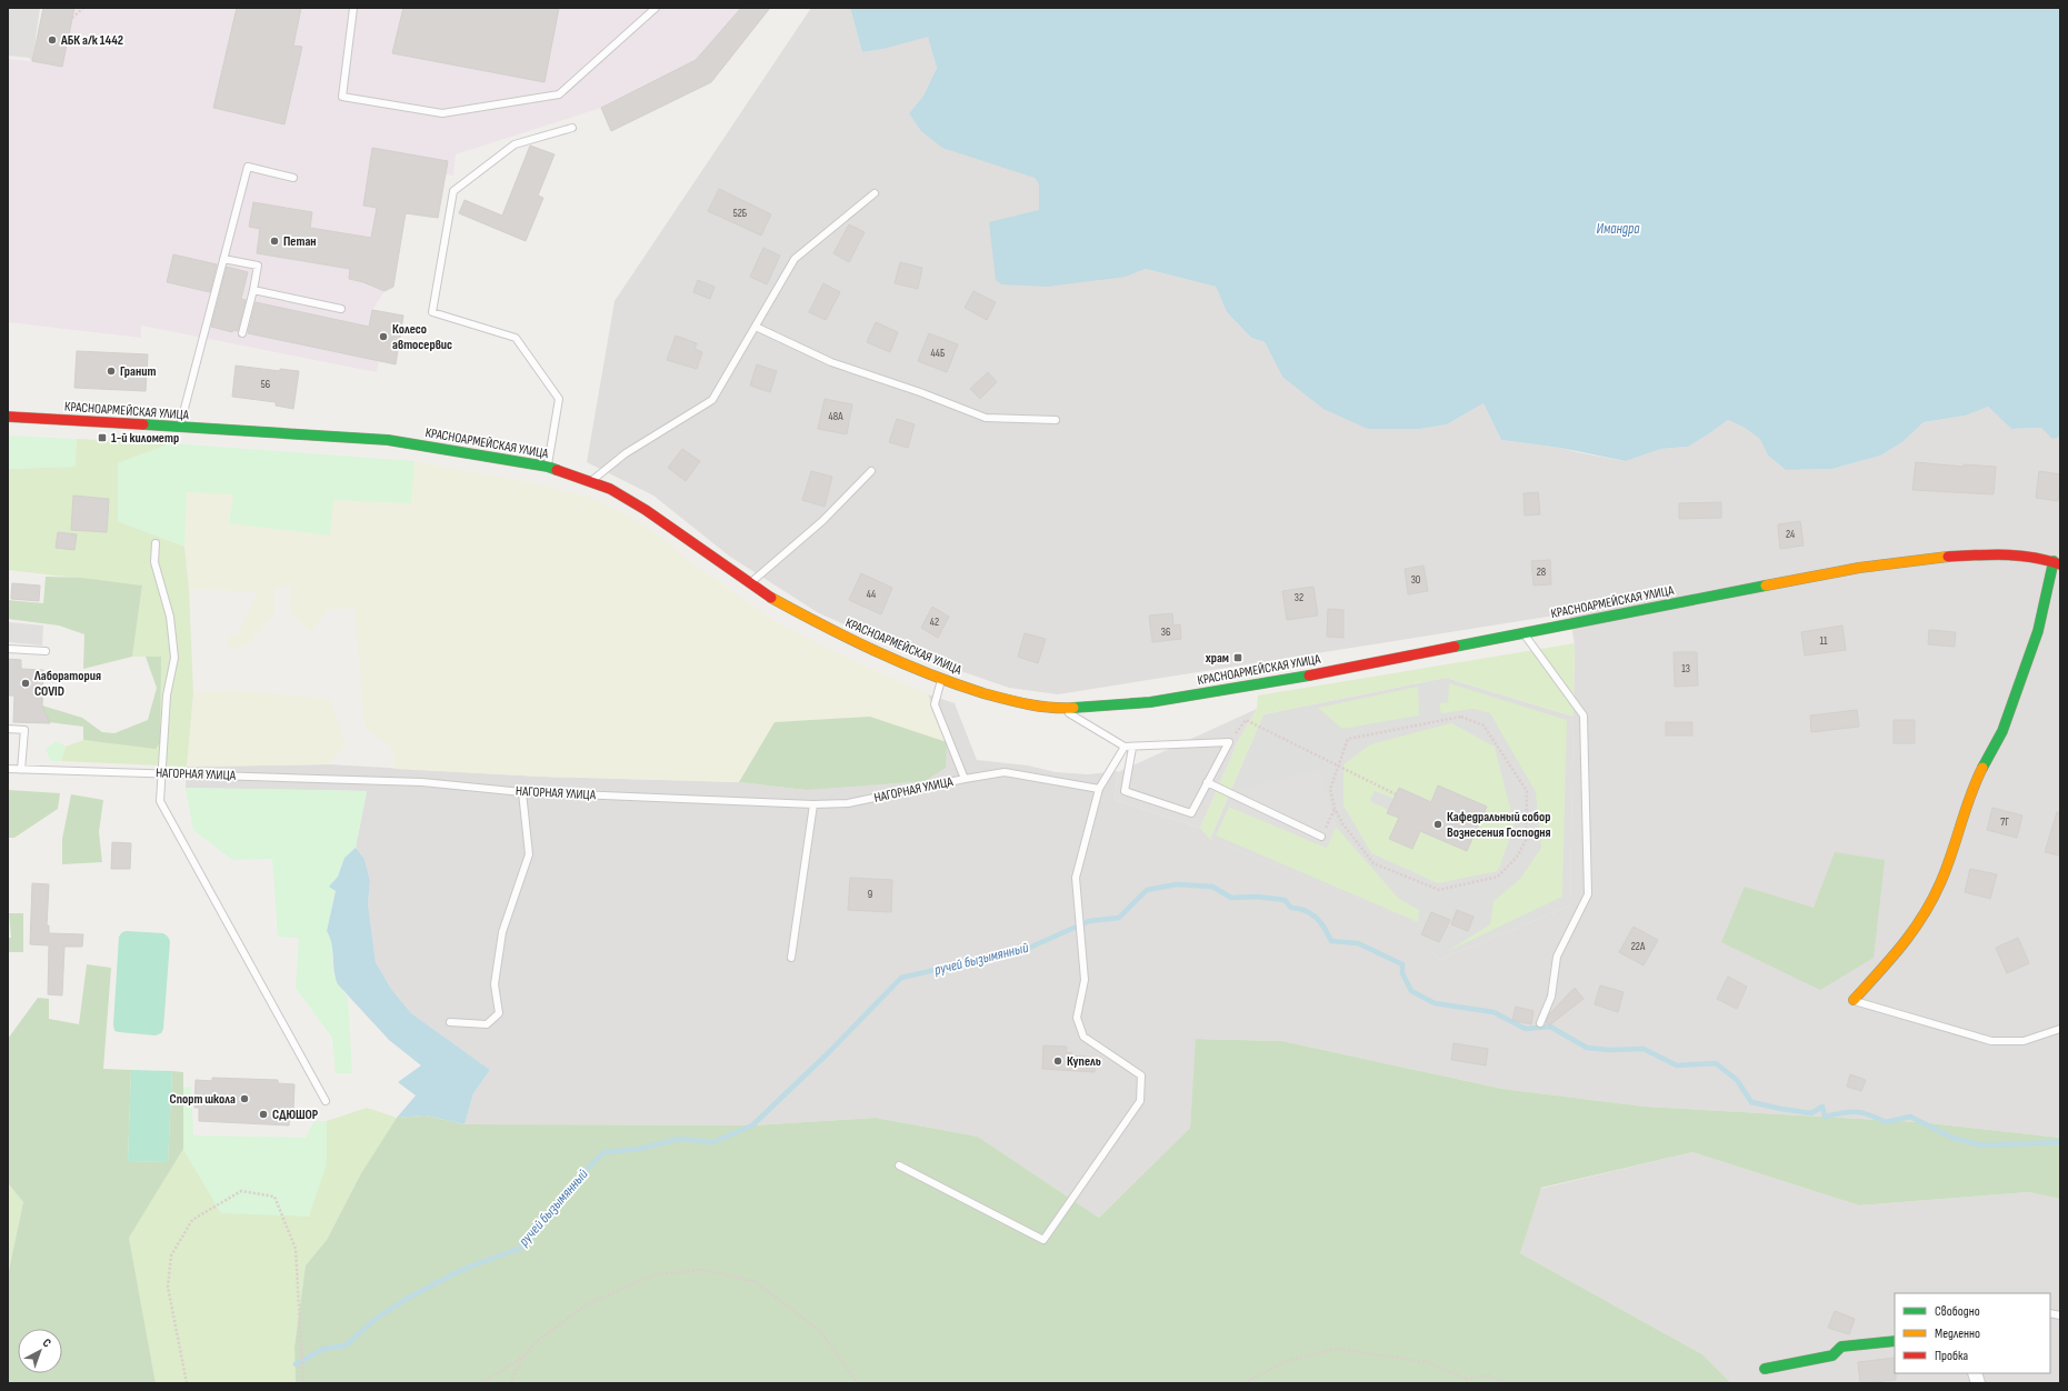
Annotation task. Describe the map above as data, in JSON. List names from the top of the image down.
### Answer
{
  "streets": {
    "street": ["КРАСНОАРМЕЙСКАЯ УЛИЦА"],
    "lane": ["НАГОРНАЯ УЛИЦА"]
  },
  "water": ["Имандра", "ручей бызымянный"],
  "places": {
    "other": [
      "АБК а/к 1442",
      "Петан",
      "Колесо автосервис",
      "Гранит",
      "Лаборатория COVID",
      "Кафедральный собор Вознесения Господня",
      "Купель",
      "Спорт школа",
      "СДЮШОР"
    ],
    "transit": ["1-й километр", "храм"]
  },
  "house_numbers": [
    "52Б",
    "44Б",
    "56",
    "48А",
    "24",
    "28",
    "30",
    "44",
    "32",
    "42",
    "36",
    "11",
    "13",
    "7Г",
    "9",
    "22А"
  ],
  "legend": ["Свободно", "Медленно", "Пробка"],
  "north": "top right"
}
